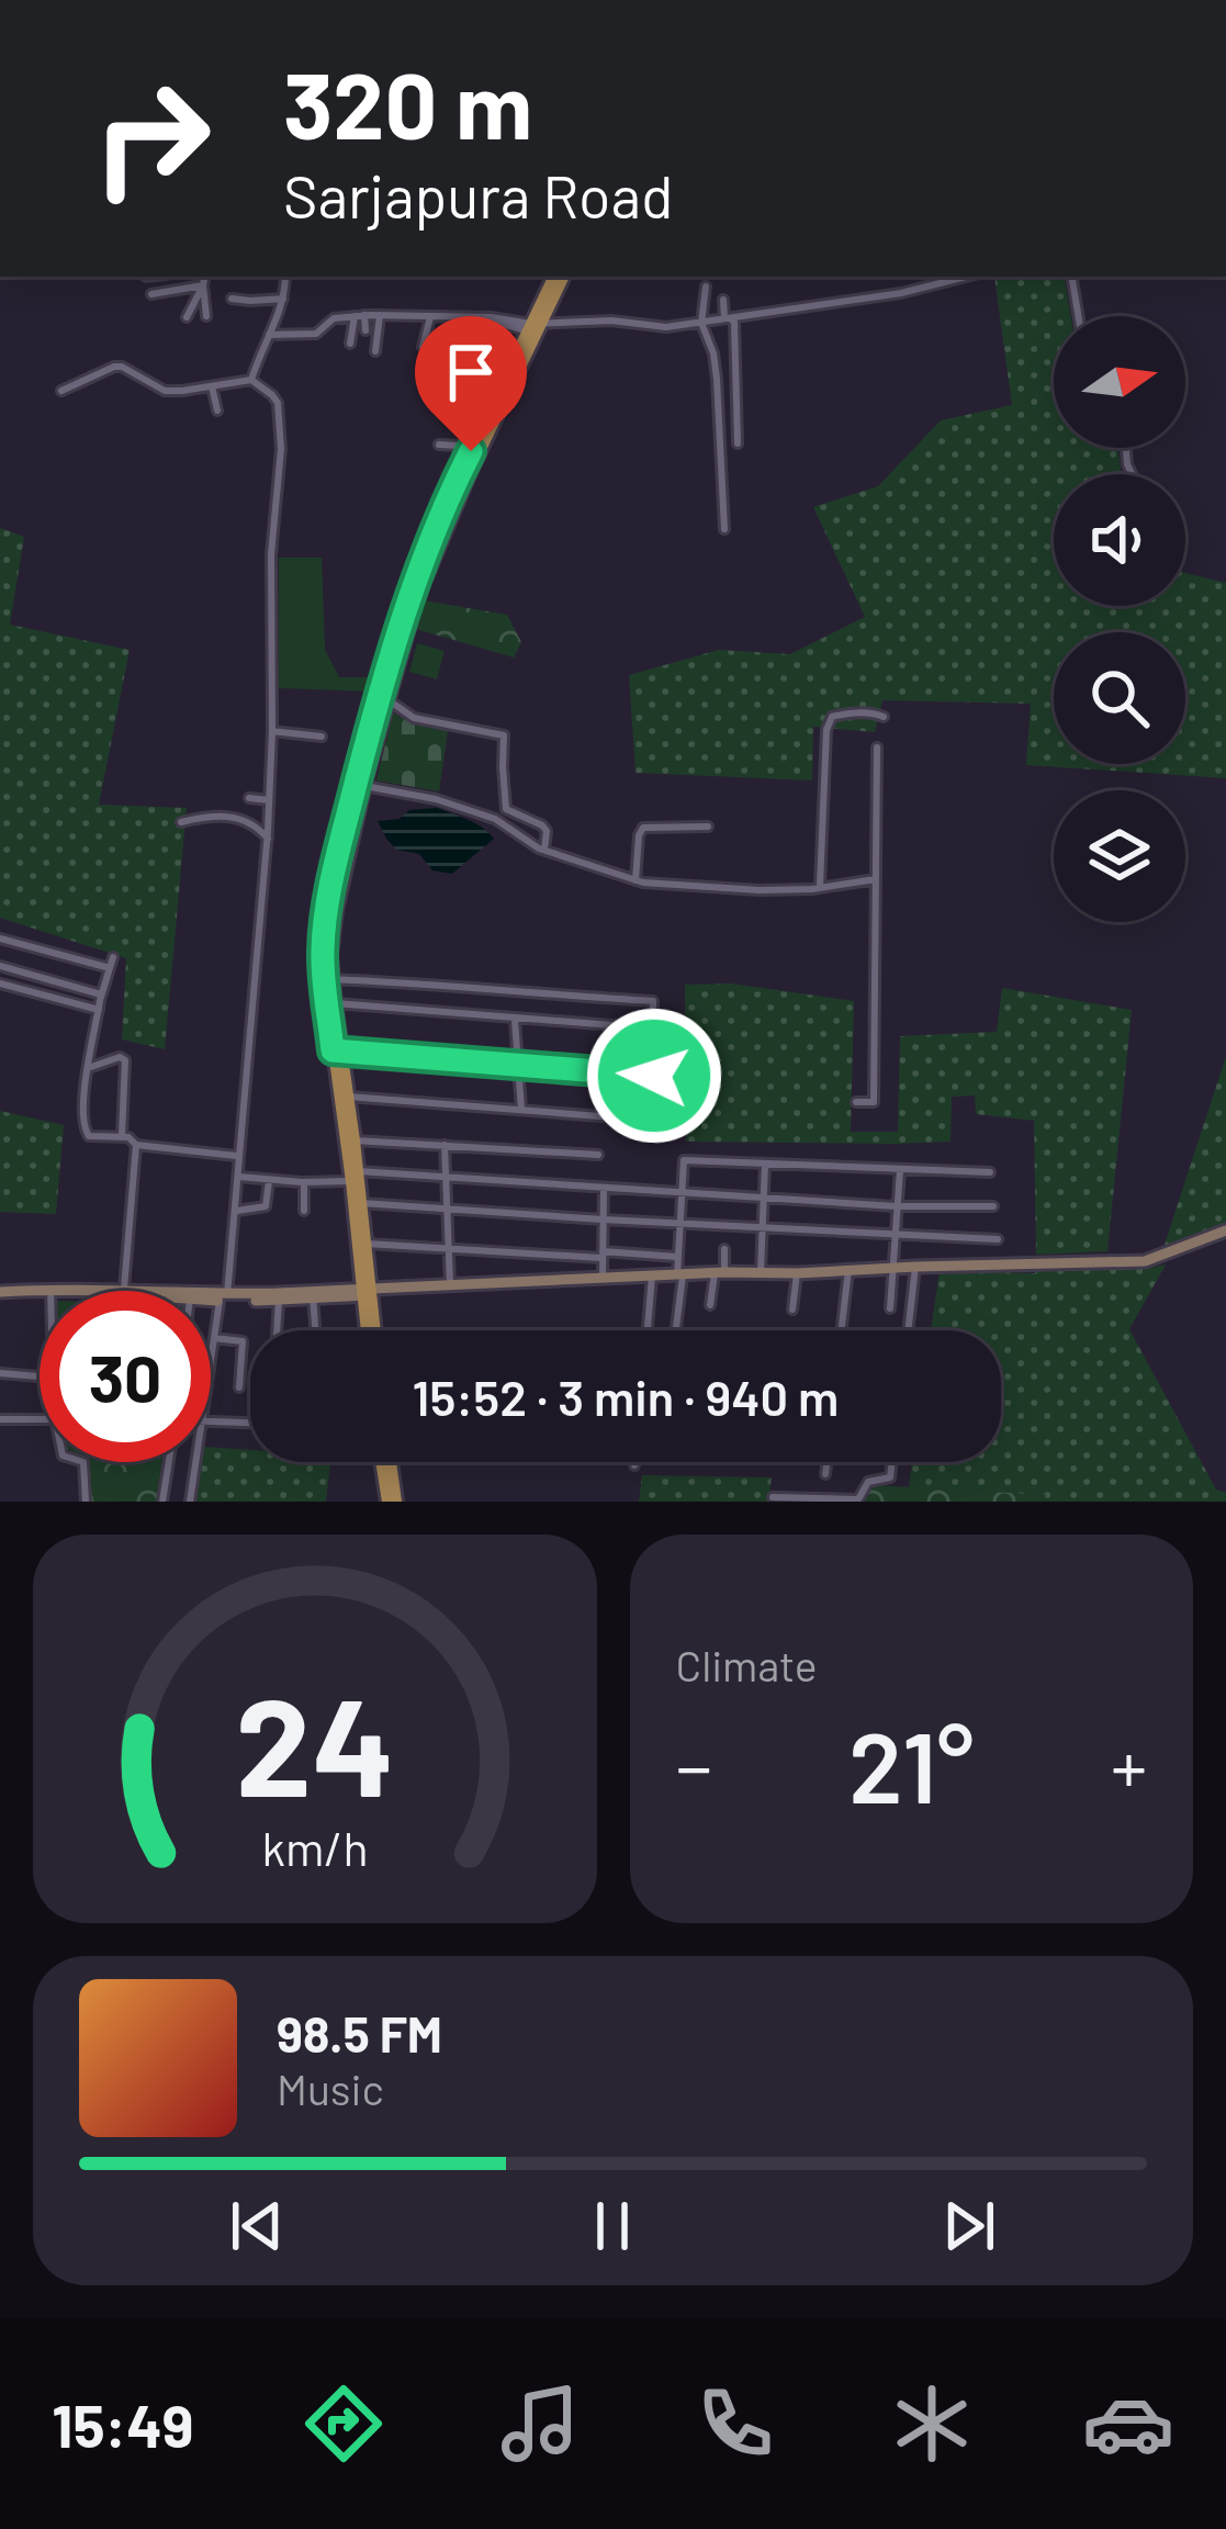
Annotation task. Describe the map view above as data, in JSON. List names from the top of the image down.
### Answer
{
  "north": "right",
  "page": {
    "turn": ["320 m", "Sarjapura Road"],
    "limit": "30",
    "trip": "15:52 · 3 min · 940 m",
    "tile": "Climate",
    "heat": ["−", "21°", "+"],
    "song": ["98.5 FM", "Music"],
    "tabs": "15:49",
    "gauge": ["24", "km/h"]
  }
}
